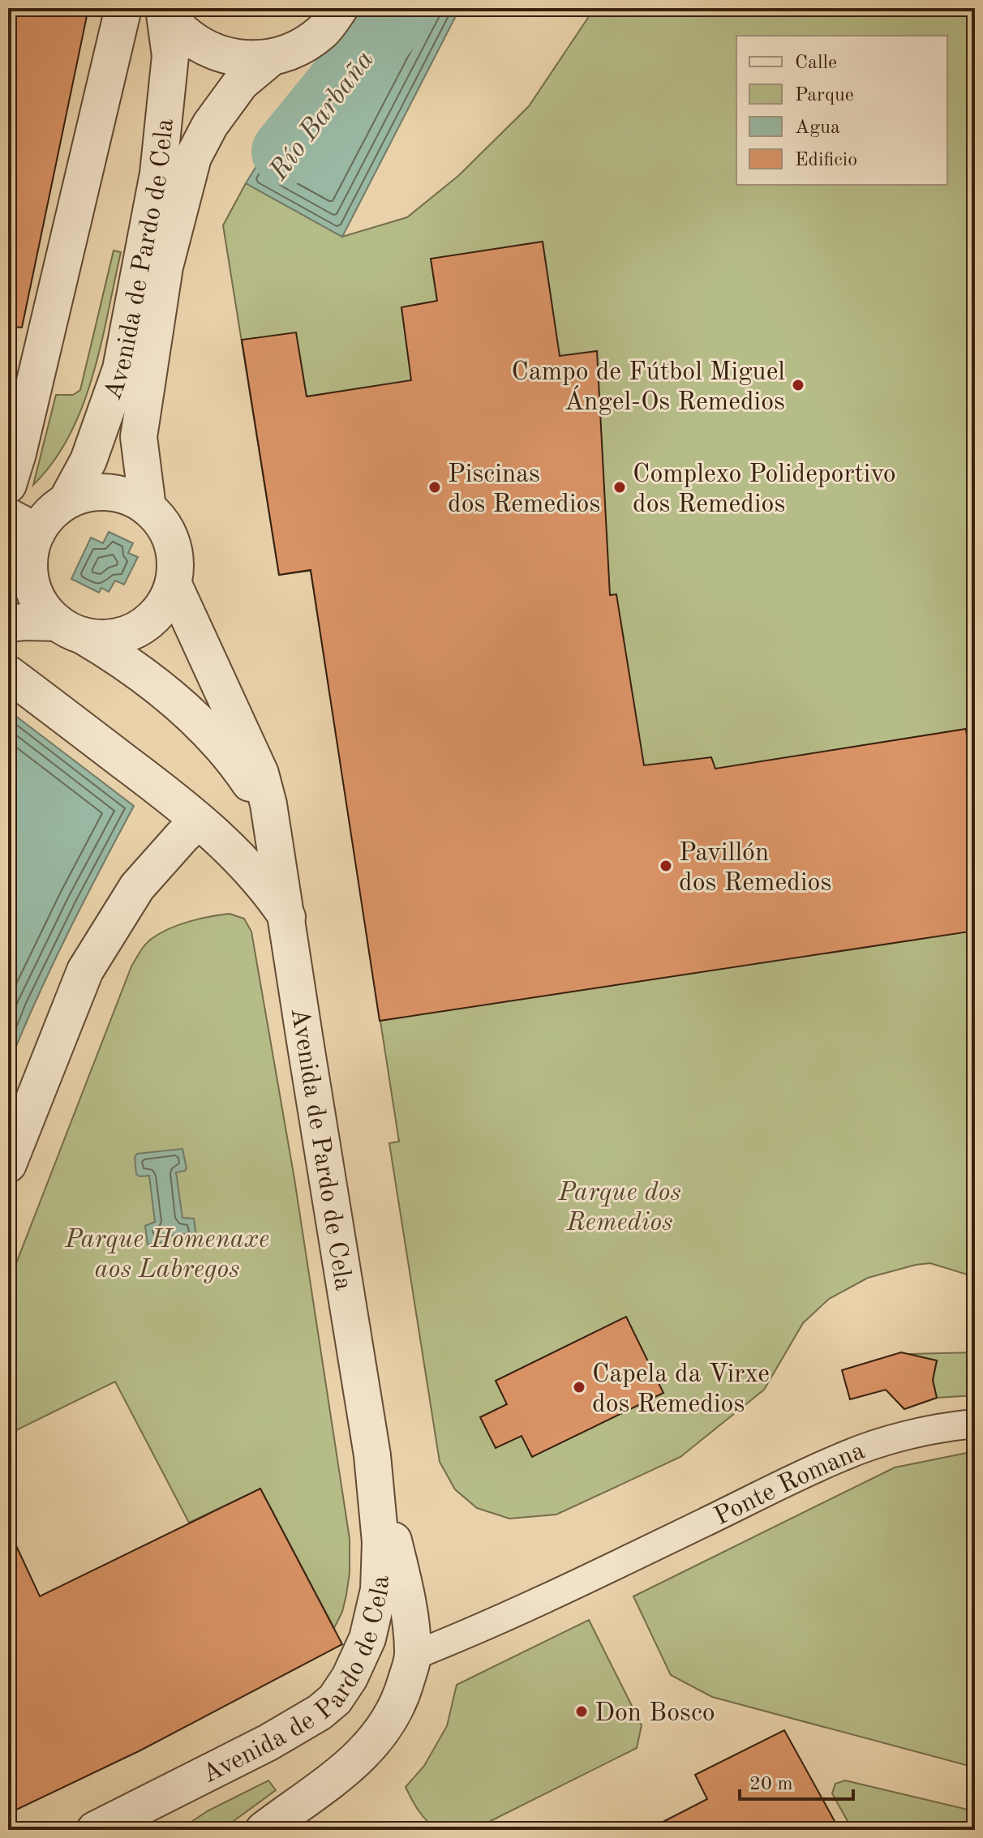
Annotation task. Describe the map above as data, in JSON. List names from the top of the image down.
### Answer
{
  "streets": {
    "street": ["Avenida de Pardo de Cela", "Ponte Romana"]
  },
  "crossings": [
    ["Avenida de Pardo de Cela", "Ponte Romana"]
  ],
  "water": ["Río Barbaña"],
  "parks": ["Parque dos Remedios", "Parque Homenaxe aos Labregos"],
  "places": [
    "Campo de Fútbol Miguel Ángel-Os Remedios",
    "Piscinas dos Remedios",
    "Complexo Polideportivo dos Remedios",
    "Pavillón dos Remedios",
    "Capela da Virxe dos Remedios",
    "Don Bosco"
  ],
  "legend": [
    "Calle",
    "Parque",
    "Agua",
    "Edificio"
  ],
  "scale_bar": "20 m"
}
